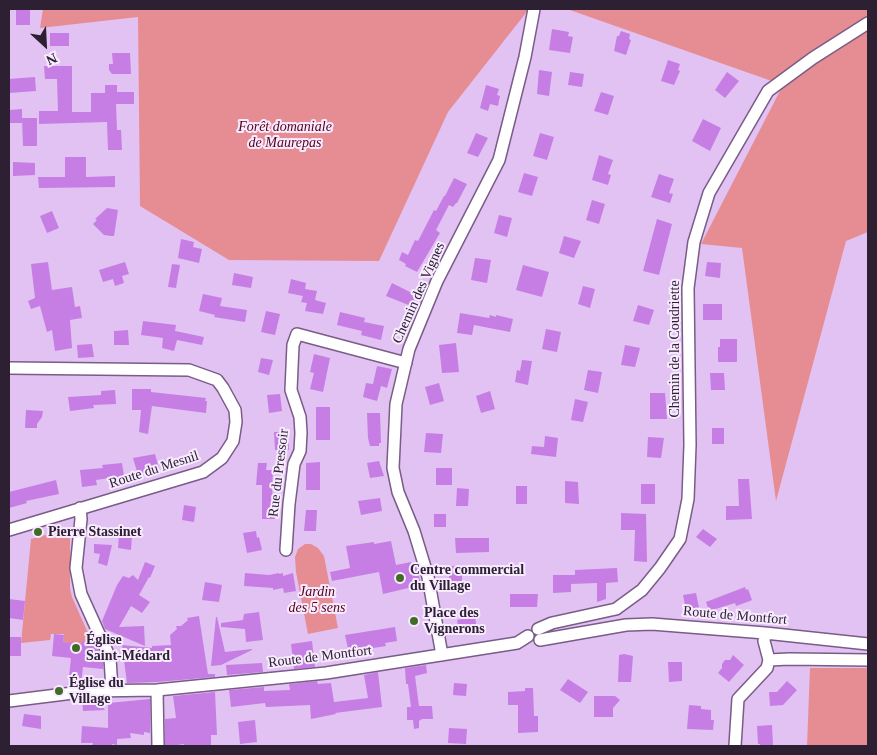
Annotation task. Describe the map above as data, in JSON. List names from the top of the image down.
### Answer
{
  "streets": {
    "street": [
      "Chemin des Vignes",
      "Chemin de la Coudriette",
      "Route du Mesnil",
      "Rue du Pressoir",
      "Route de Montfort"
    ]
  },
  "crossings": [
    ["Chemin des Vignes", "Rue du Pressoir"],
    ["Chemin des Vignes", "Route de Montfort"],
    ["Chemin de la Coudriette", "Route de Montfort"]
  ],
  "parks": ["Forêt domaniale de Maurepas", "Jardin des 5 sens"],
  "places": [
    "Pierre Stassinet",
    "Centre commercial du Village",
    "Place des Vignerons",
    "Église Saint-Médard",
    "Église du Village"
  ],
  "north": "bottom right"
}
